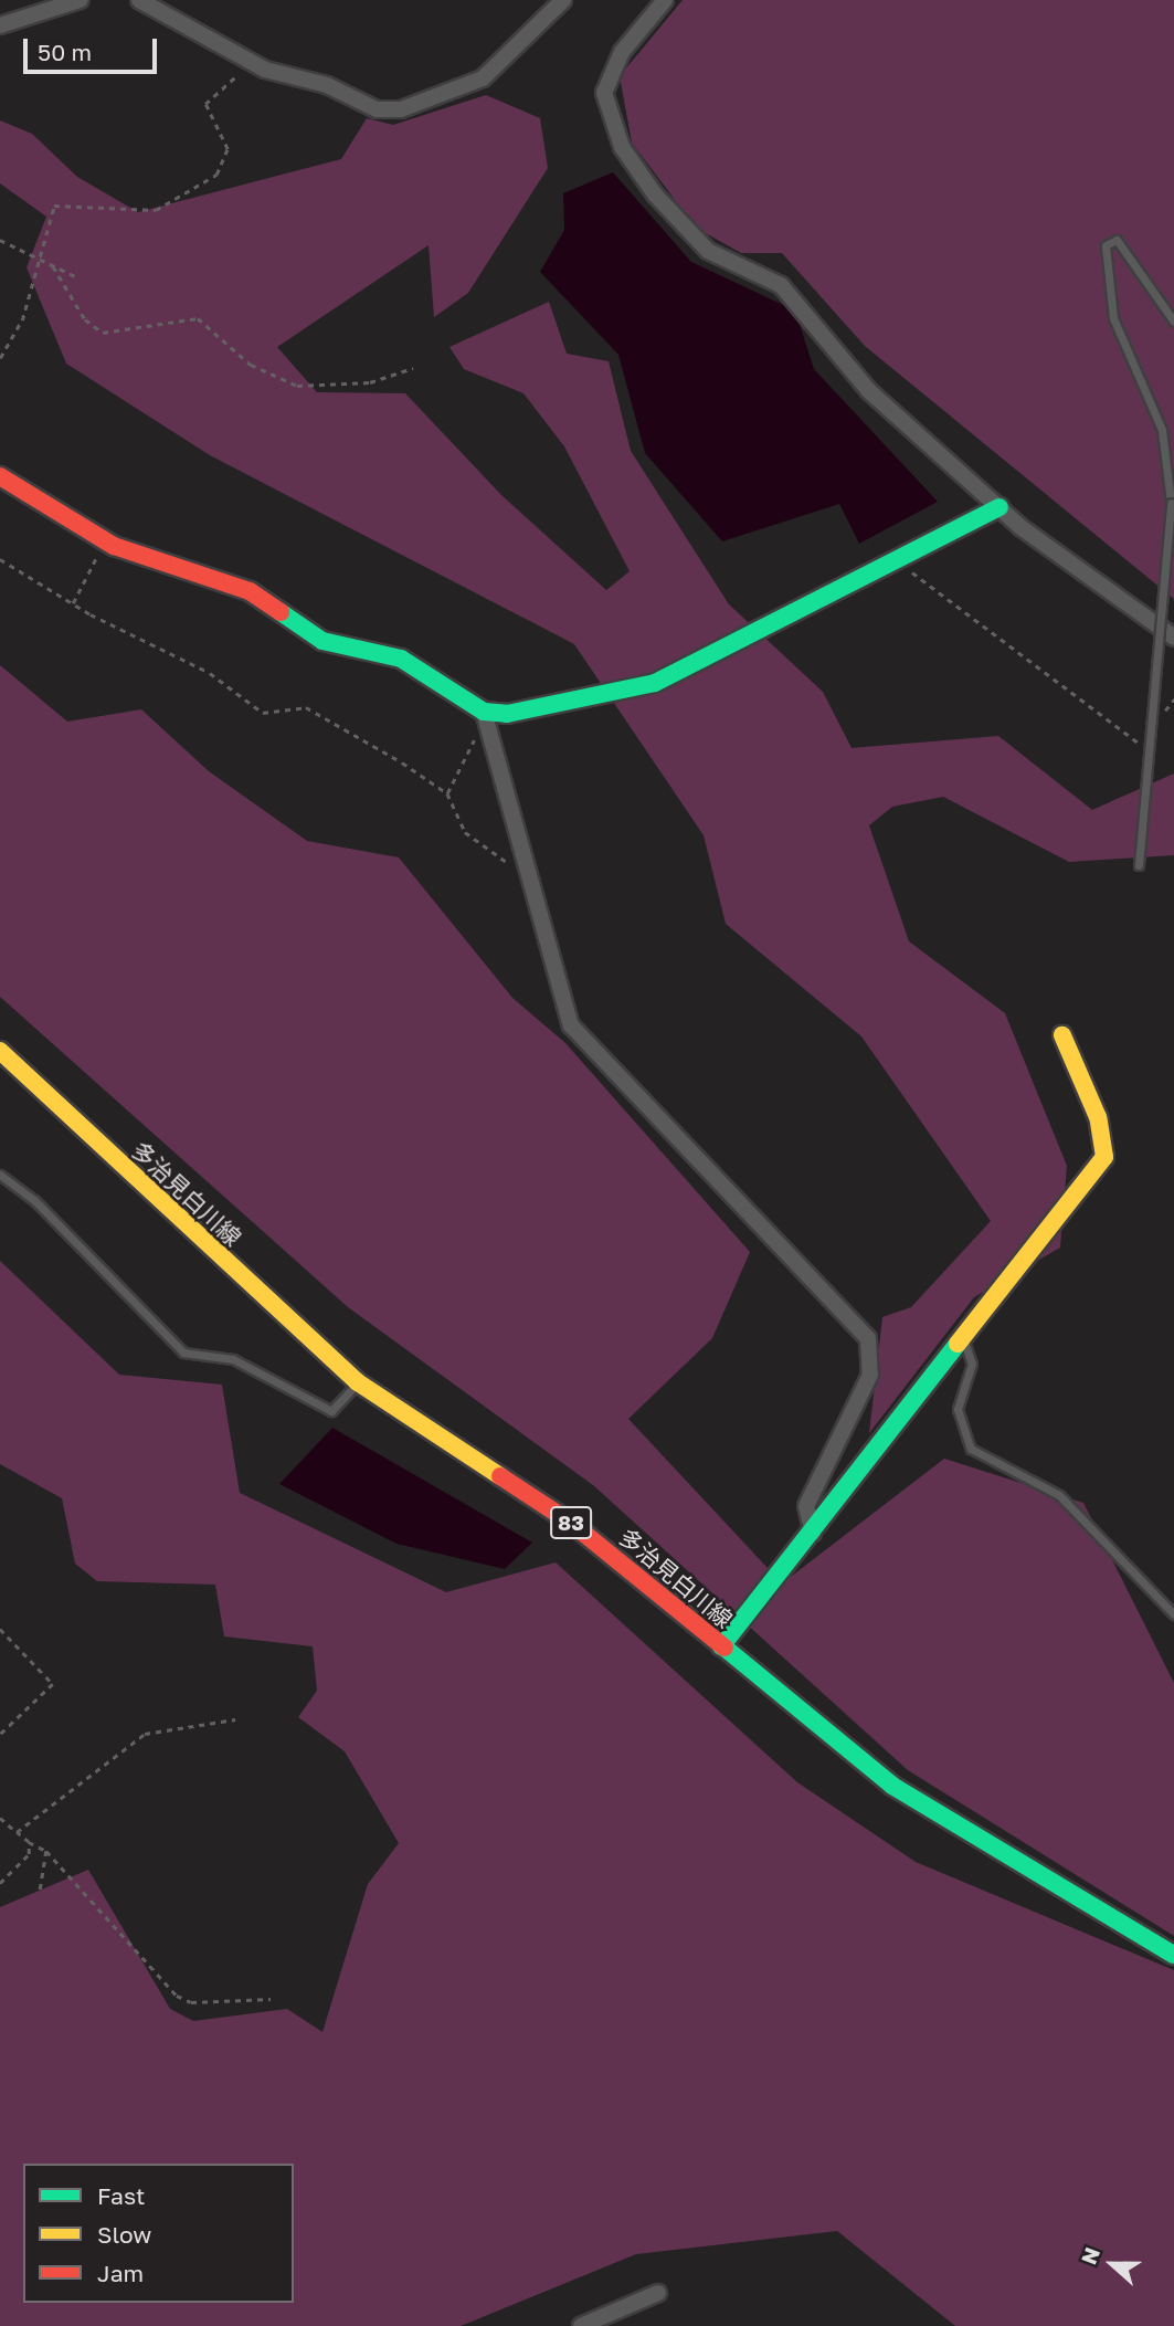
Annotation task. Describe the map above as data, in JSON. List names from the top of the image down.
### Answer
{
  "streets": {
    "street": ["多治見白川線", "83"]
  },
  "legend": ["Fast", "Slow", "Jam"],
  "scale_bar": "50 m",
  "north": "left"
}
